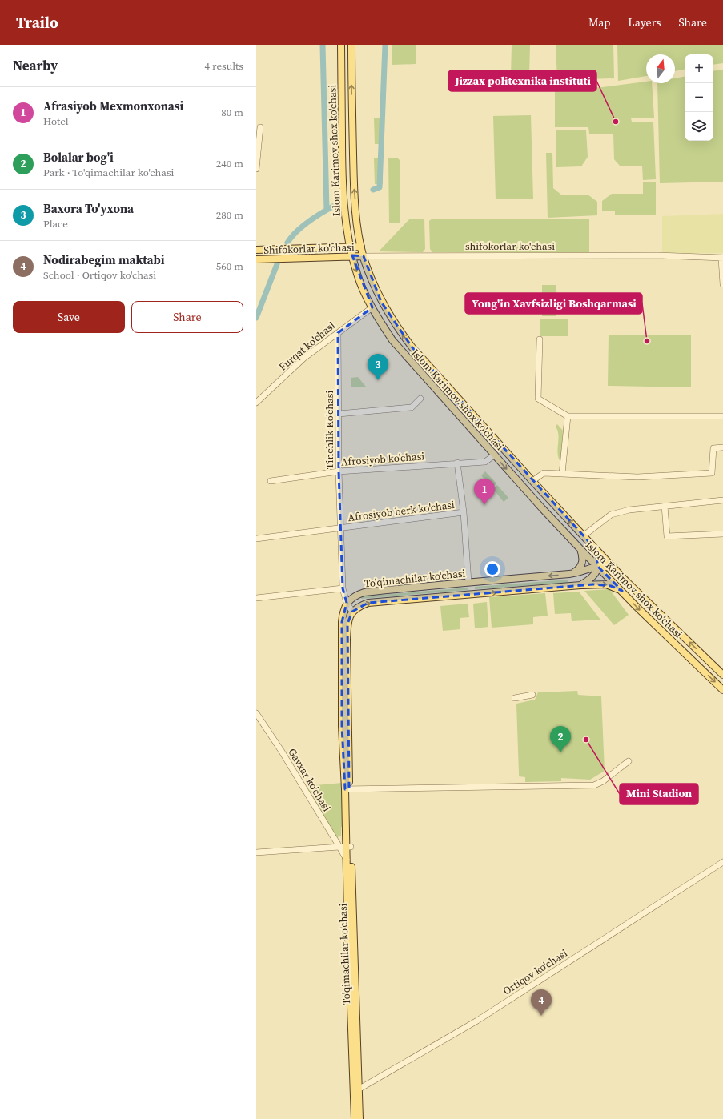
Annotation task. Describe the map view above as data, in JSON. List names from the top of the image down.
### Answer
{
  "streets": {
    "main road": ["Islom Karimov shox ko'chasi", "Shifokorlar ko'chasi", "To'qimachilar ko'chasi"],
    "street": [
      "shifokorlar ko'chasi",
      "Furqat ko'chasi",
      "Tinchlik Ko'chasi",
      "Afrosiyob ko'chasi",
      "Afrosiyob berk ko'chasi",
      "Gavxar ko'chasi",
      "Ortiqov ko'chasi"
    ]
  },
  "crossings": [
    ["Islom Karimov shox ko'chasi", "shifokorlar ko'chasi"],
    ["Islom Karimov shox ko'chasi", "Shifokorlar ko'chasi"],
    ["Islom Karimov shox ko'chasi", "Furqat ko'chasi"],
    ["Islom Karimov shox ko'chasi", "Afrosiyob ko'chasi"],
    ["Islom Karimov shox ko'chasi", "To'qimachilar ko'chasi"],
    ["shifokorlar ko'chasi", "Shifokorlar ko'chasi"],
    ["Furqat ko'chasi", "Tinchlik Ko'chasi"],
    ["Tinchlik Ko'chasi", "Afrosiyob ko'chasi"],
    ["Tinchlik Ko'chasi", "Afrosiyob berk ko'chasi"],
    ["Afrosiyob berk ko'chasi", "To'qimachilar ko'chasi"],
    ["To'qimachilar ko'chasi", "Gavxar ko'chasi"],
    ["To'qimachilar ko'chasi", "Ortiqov ko'chasi"]
  ],
  "places": ["Jizzax politexnika instituti", "Yong'in Xavfsizligi Boshqarmasi", "Mini Stadion"],
  "north": "top",
  "page": {
    "header": "Trailo",
    "nav": ["Map", "Layers", "Share"],
    "heading": ["Nearby", "4 results"],
    "map_buttons": ["+", "−"],
    "list": [
      {
        "mark": "1",
        "name": "Afrasiyob Mexmonxonasi",
        "note": "Hotel",
        "value": "80 m"
      },
      {
        "mark": "2",
        "name": "Bolalar bog'i",
        "note": "Park · To'qimachilar ko'chasi",
        "value": "240 m"
      },
      {
        "mark": "3",
        "name": "Baxora To'yxona",
        "note": "Place",
        "value": "280 m"
      },
      {
        "mark": "4",
        "name": "Nodirabegim maktabi",
        "note": "School · Ortiqov ko'chasi",
        "value": "560 m"
      }
    ],
    "buttons": ["Save", "Share"],
    "pins": [
      "3",
      "1",
      "2",
      "4"
    ]
  }
}
